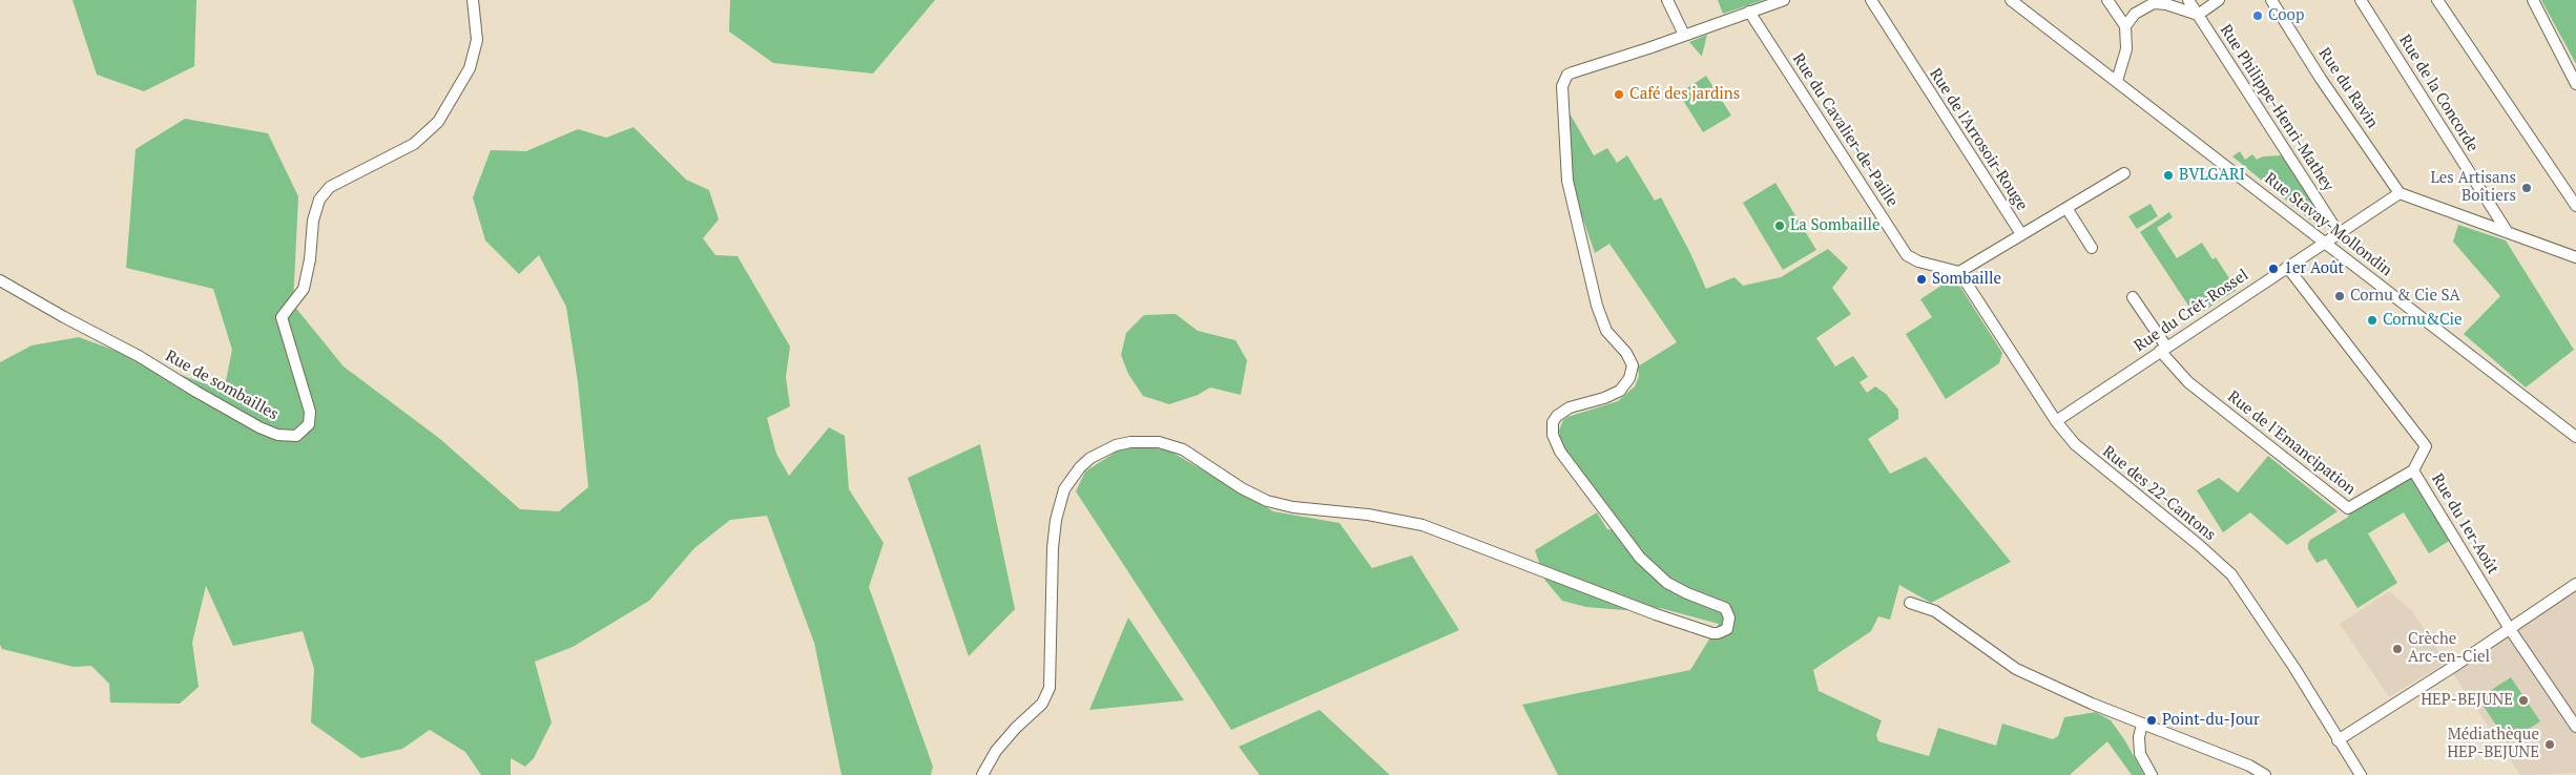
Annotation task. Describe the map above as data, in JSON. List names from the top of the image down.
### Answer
{
  "streets": {
    "street": [
      "Rue du Ravin",
      "Rue de la Concorde",
      "Rue Philippe-Henri-Mathey",
      "Rue du Cavalier-de-Paille",
      "Rue de l'Arrosoir-Rouge",
      "Rue Stavay-Mollondin",
      "Rue du Crêt-Rossel",
      "Rue de sombailles",
      "Rue de l'Emancipation",
      "Rue des 22-Cantons",
      "Rue du 1er-Août"
    ]
  },
  "crossings": [
    ["Rue du Ravin", "Rue du Crêt-Rossel"],
    ["Rue Philippe-Henri-Mathey", "Rue du Crêt-Rossel"],
    ["Rue du Cavalier-de-Paille", "Rue de l'Arrosoir-Rouge"],
    ["Rue du Cavalier-de-Paille", "Rue des 22-Cantons"],
    ["Rue de l'Arrosoir-Rouge", "Rue des 22-Cantons"],
    ["Rue Stavay-Mollondin", "Rue du Crêt-Rossel"],
    ["Rue du Crêt-Rossel", "Rue de l'Emancipation"],
    ["Rue du Crêt-Rossel", "Rue des 22-Cantons"],
    ["Rue du Crêt-Rossel", "Rue du 1er-Août"],
    ["Rue de l'Emancipation", "Rue du 1er-Août"]
  ],
  "places": [
    "Coop",
    "Café des jardins",
    "BVLGARI",
    "Les Artisans Boîtiers",
    "La Sombaille",
    "1er Août",
    "Sombaille",
    "Cornu & Cie SA",
    "Cornu&Cie",
    "Crèche Arc-en-Ciel",
    "HEP-BEJUNE",
    "Point-du-Jour",
    "Médiathèque HEP-BEJUNE"
  ]
}
